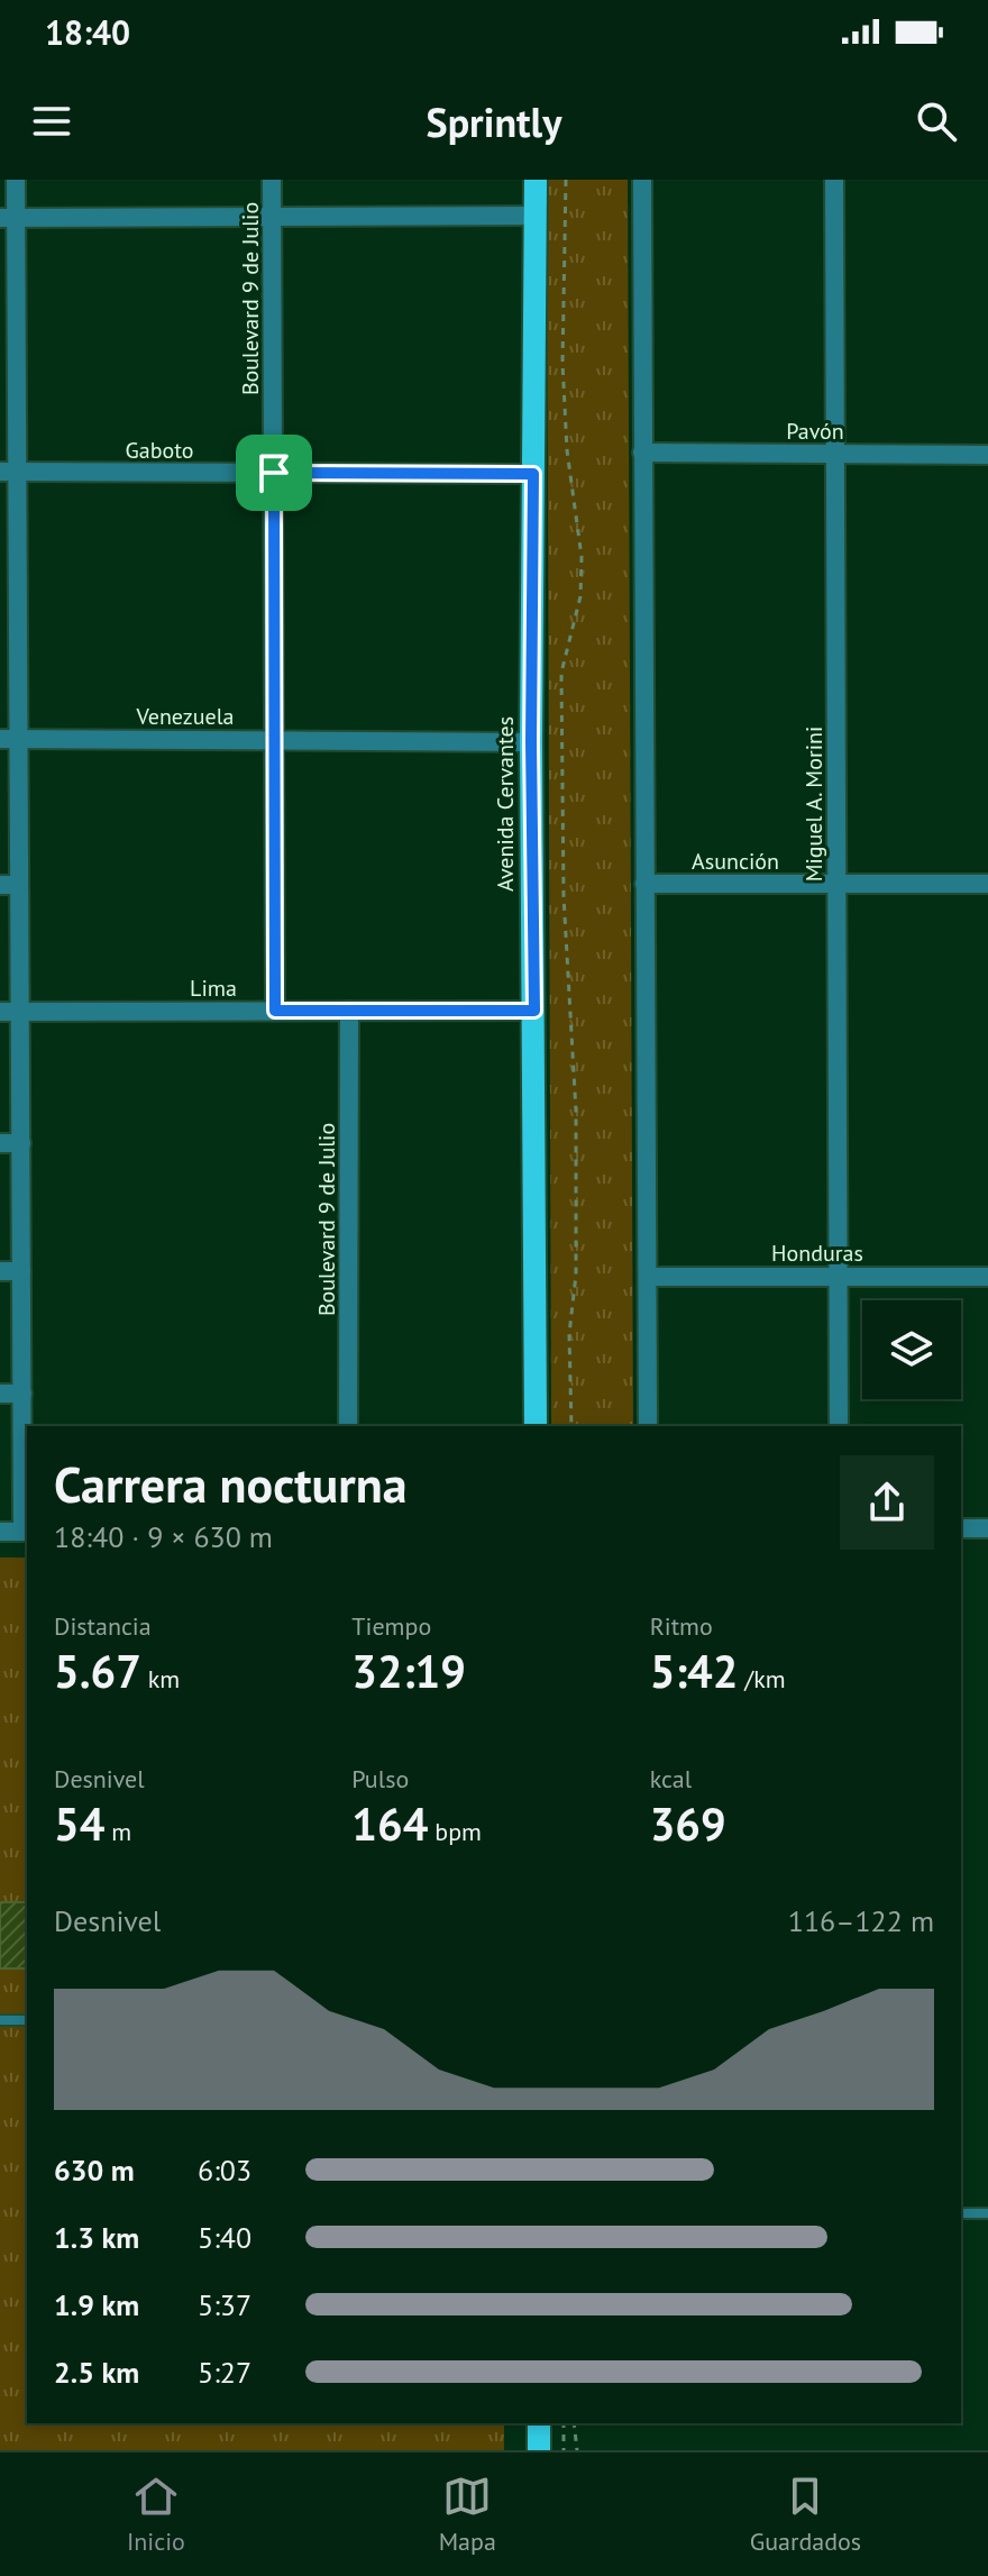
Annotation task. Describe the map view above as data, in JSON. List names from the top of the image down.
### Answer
{
  "streets": {
    "main road": ["Avenida Cervantes"],
    "street": [
      "Boulevard 9 de Julio",
      "Pavón",
      "Gaboto",
      "Venezuela",
      "Miguel A. Morini",
      "Asunción",
      "Lima",
      "Honduras"
    ]
  },
  "crossings": [
    ["Boulevard 9 de Julio", "Gaboto"],
    ["Boulevard 9 de Julio", "Venezuela"],
    ["Boulevard 9 de Julio", "Lima"],
    ["Pavón", "Miguel A. Morini"],
    ["Gaboto", "Avenida Cervantes"],
    ["Venezuela", "Avenida Cervantes"],
    ["Avenida Cervantes", "Lima"],
    ["Miguel A. Morini", "Asunción"],
    ["Miguel A. Morini", "Honduras"]
  ],
  "page": {
    "status": "18:40",
    "header": "Sprintly",
    "heading": ["Carrera nocturna", "18:40 · 9 × 630 m"],
    "stats": [
      ["Distancia", "5.67 km"],
      ["Tiempo", "32:19"],
      ["Ritmo", "5:42 /km"],
      ["Desnivel", "54 m"],
      ["Pulso", "164 bpm"],
      ["kcal", "369"]
    ],
    "chart": ["Desnivel", "116–122 m"],
    "list": [
      {
        "name": "630 m",
        "note": "6:03"
      },
      {
        "name": "1.3 km",
        "note": "5:40"
      },
      {
        "name": "1.9 km",
        "note": "5:37"
      },
      {
        "name": "2.5 km",
        "note": "5:27"
      }
    ],
    "tabs": ["Inicio", "Mapa", "Guardados"]
  }
}
